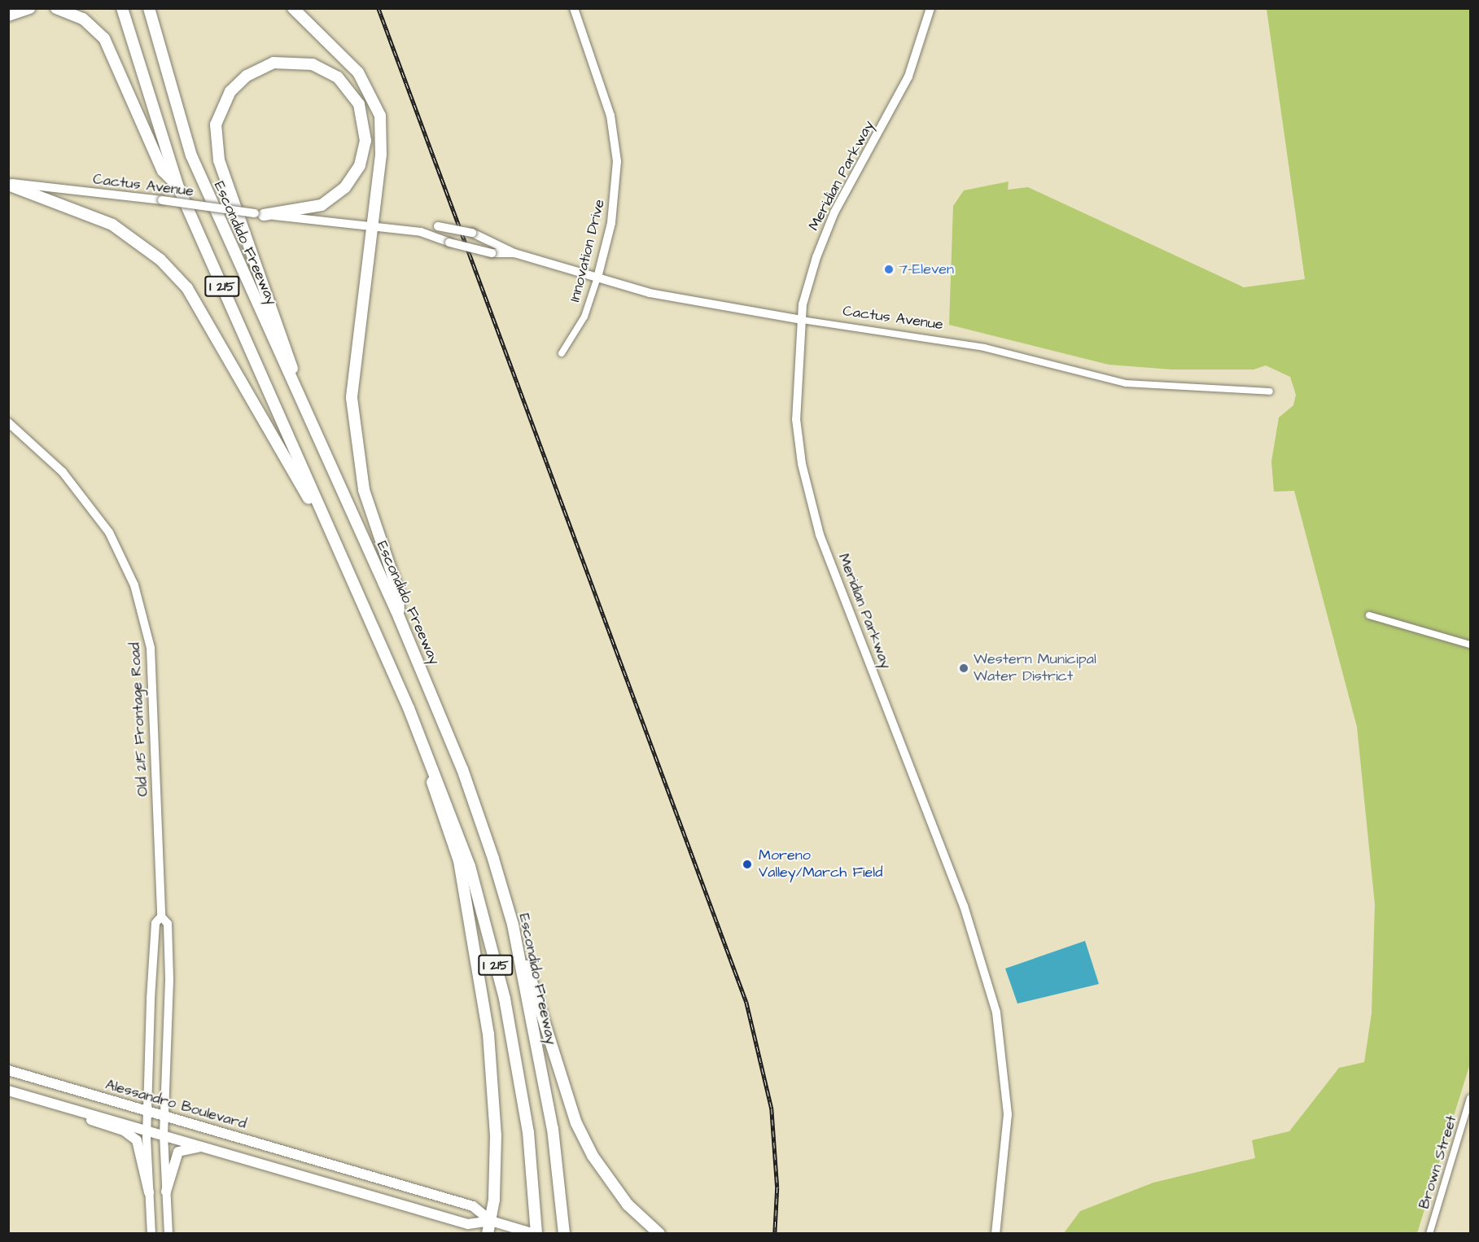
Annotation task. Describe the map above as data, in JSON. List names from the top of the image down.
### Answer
{
  "streets": {
    "highway": ["Escondido Freeway", "I 215"],
    "main road": [
      "Meridian Parkway",
      "Cactus Avenue",
      "Innovation Drive",
      "Old 215 Frontage Road",
      "Alessandro Boulevard"
    ],
    "street": ["Brown Street"]
  },
  "crossings": [
    ["Meridian Parkway", "Cactus Avenue"],
    ["Cactus Avenue", "Innovation Drive"],
    ["Old 215 Frontage Road", "Alessandro Boulevard"]
  ],
  "places": ["7-Eleven", "Western Municipal Water District", "Moreno Valley/March Field"]
}
